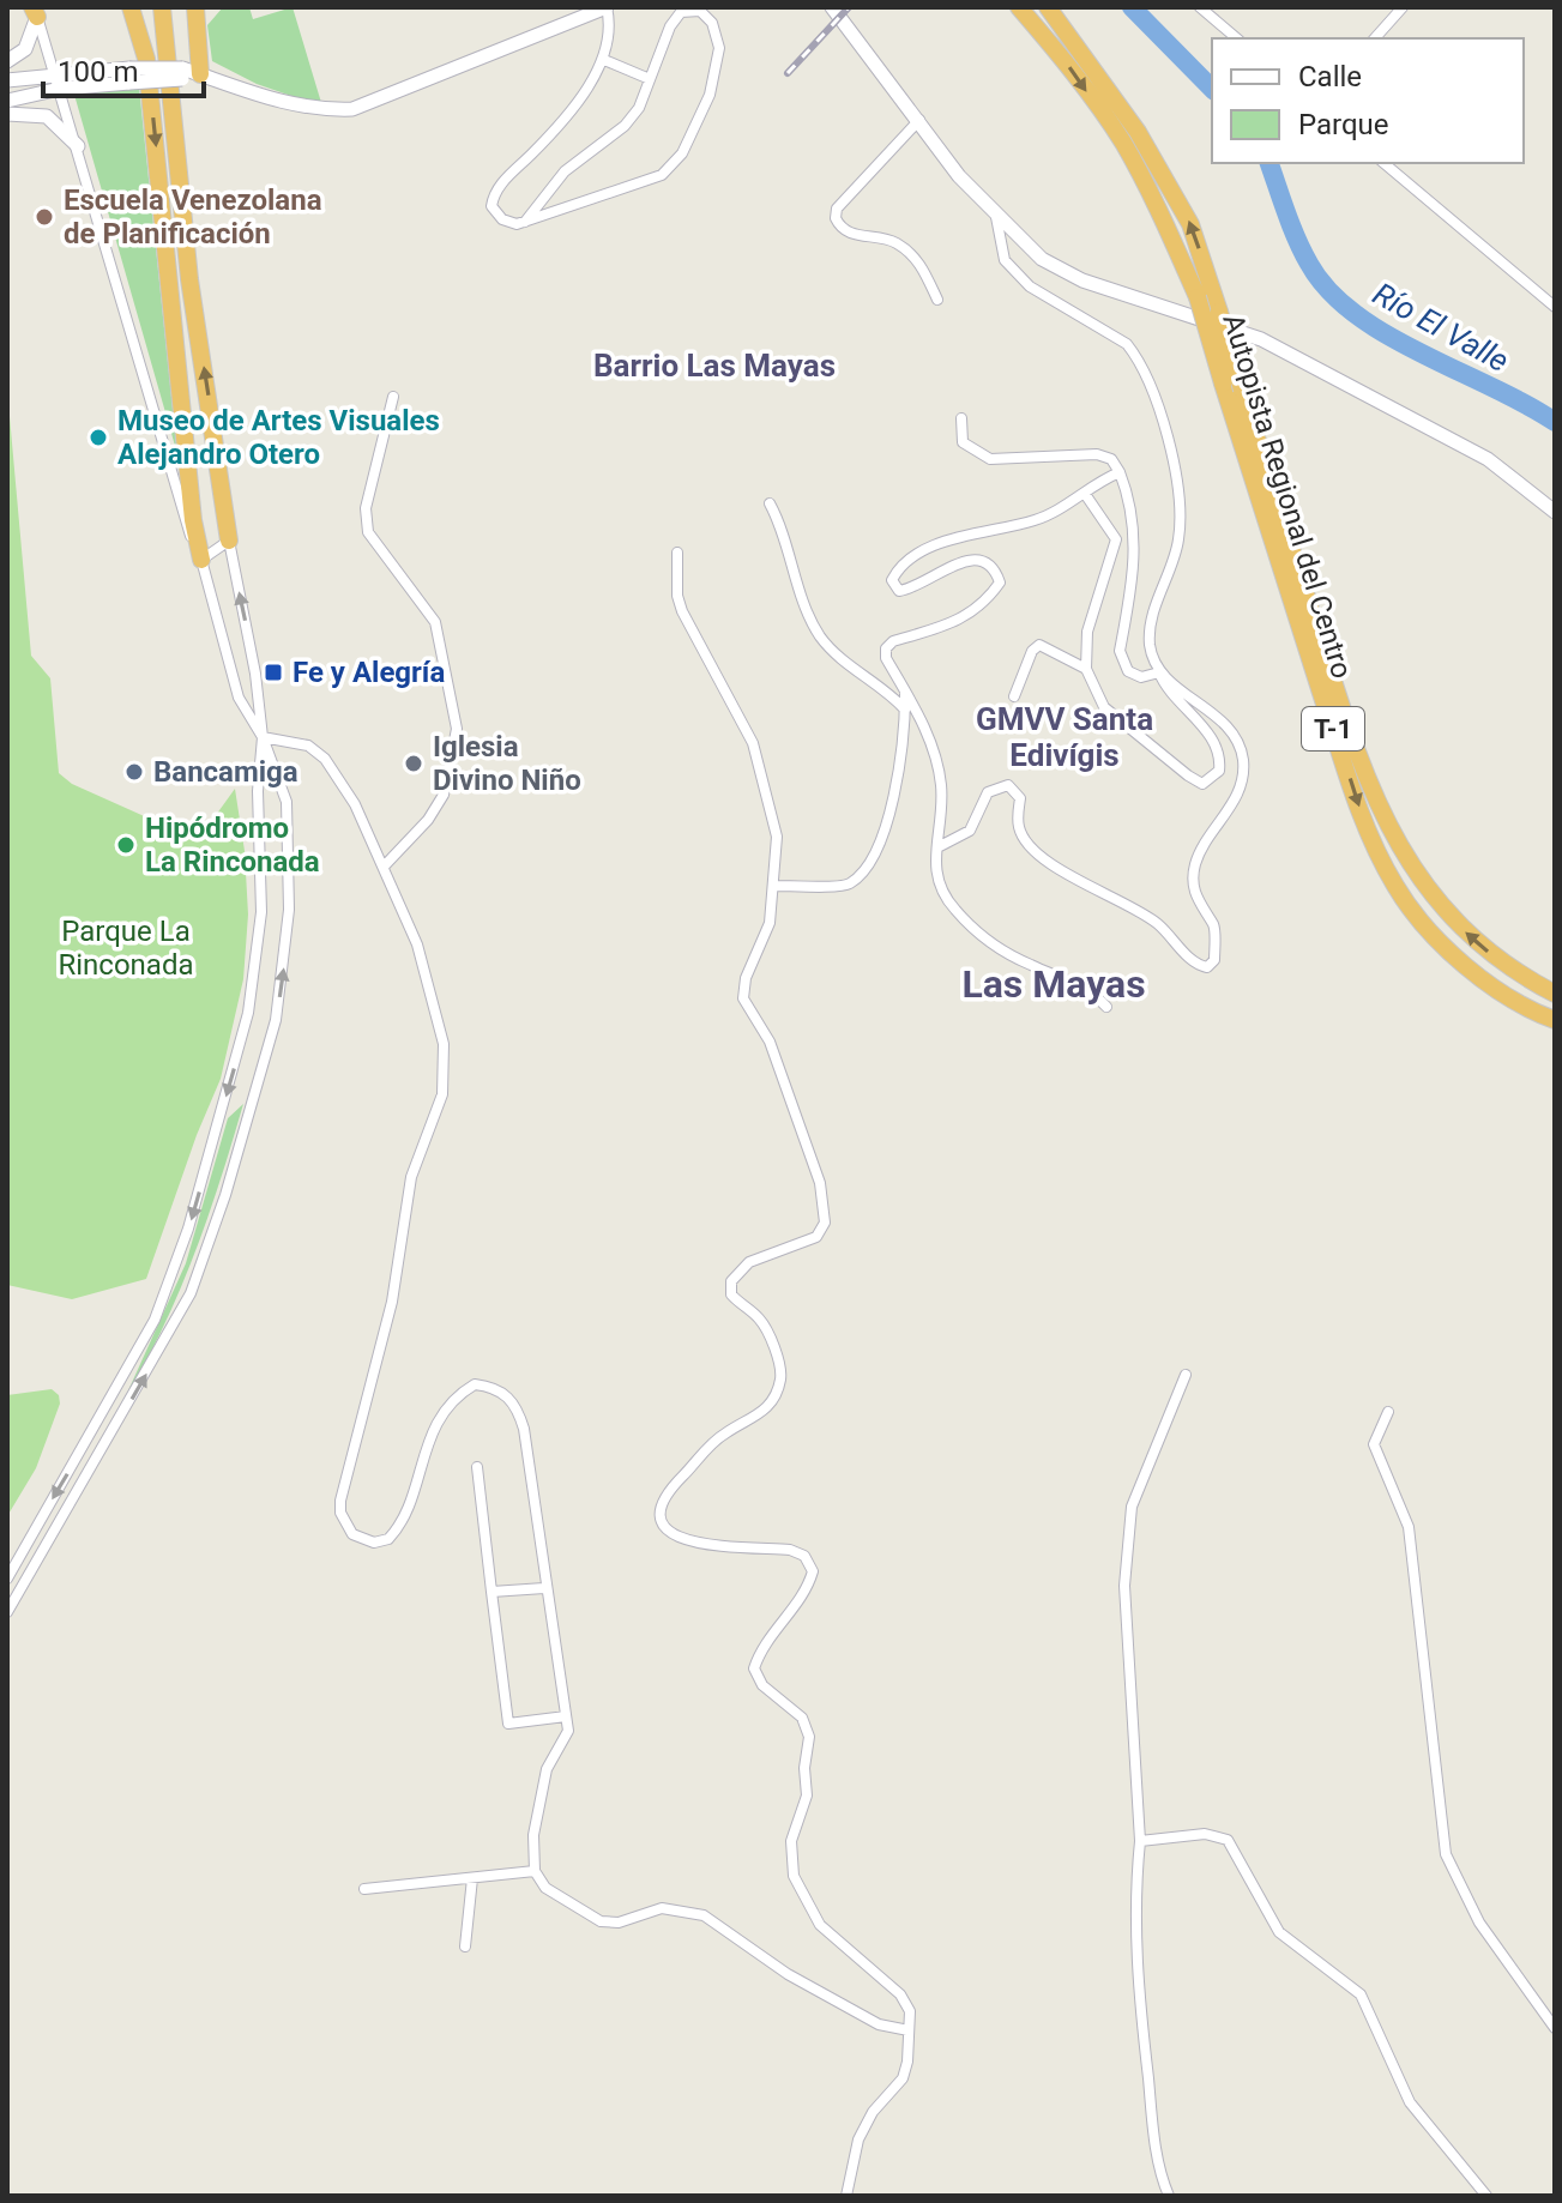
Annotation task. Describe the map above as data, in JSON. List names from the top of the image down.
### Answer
{
  "streets": {
    "highway": ["Autopista Regional del Centro", "T-1"]
  },
  "districts": ["Barrio Las Mayas", "GMVV Santa Edivígis", "Las Mayas"],
  "water": ["Río El Valle"],
  "parks": ["Parque La Rinconada"],
  "places": {
    "other": [
      "Escuela Venezolana de Planificación",
      "Museo de Artes Visuales Alejandro Otero",
      "Iglesia Divino Niño",
      "Bancamiga",
      "Hipódromo La Rinconada"
    ],
    "transit": ["Fe y Alegría"]
  },
  "legend": ["Calle", "Parque"],
  "scale_bar": "100 m"
}
